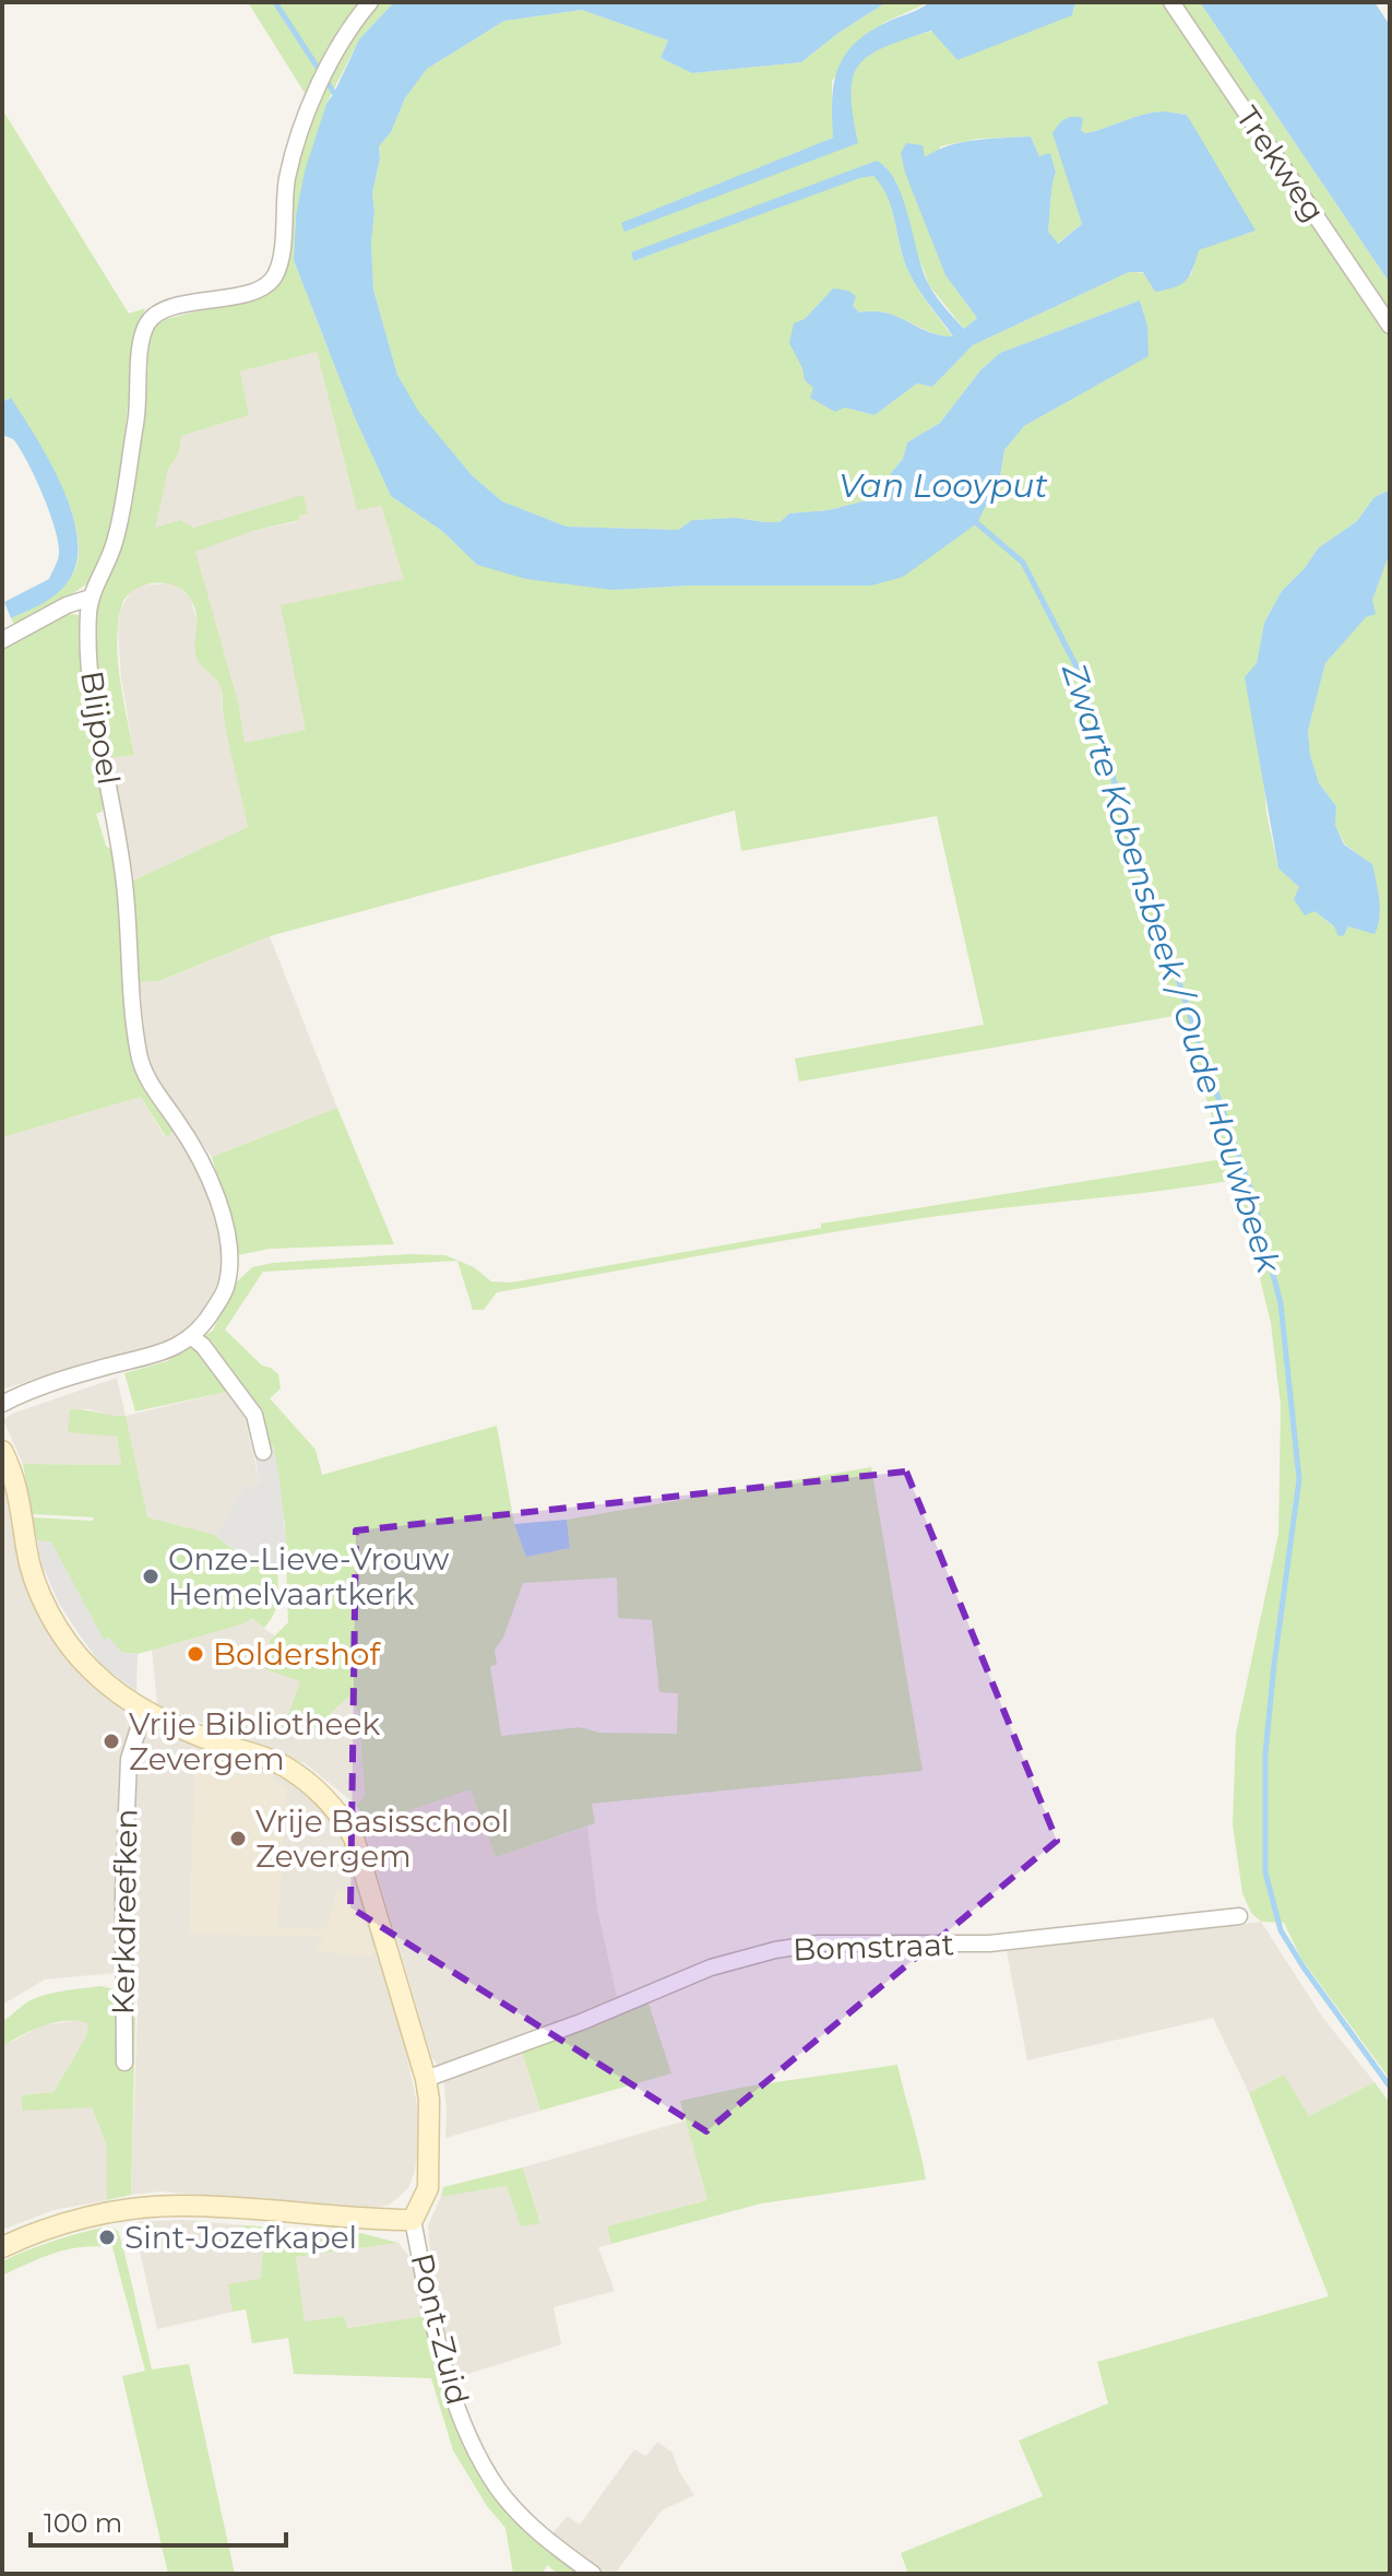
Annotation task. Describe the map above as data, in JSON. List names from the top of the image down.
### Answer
{
  "streets": {
    "street": [
      "Trekweg",
      "Blijpoel",
      "Kerkdreefken",
      "Bomstraat",
      "Pont-Zuid"
    ]
  },
  "crossings": [
    ["Kerkdreefken", "Pont-Zuid"],
    ["Bomstraat", "Pont-Zuid"]
  ],
  "water": ["Van Looyput", "Zwarte Kobensbeek / Oude Houwbeek"],
  "places": [
    "Onze-Lieve-Vrouw Hemelvaartkerk",
    "Boldershof",
    "Vrije Bibliotheek Zevergem",
    "Vrije Basisschool Zevergem",
    "Sint-Jozefkapel"
  ],
  "scale_bar": "100 m"
}
